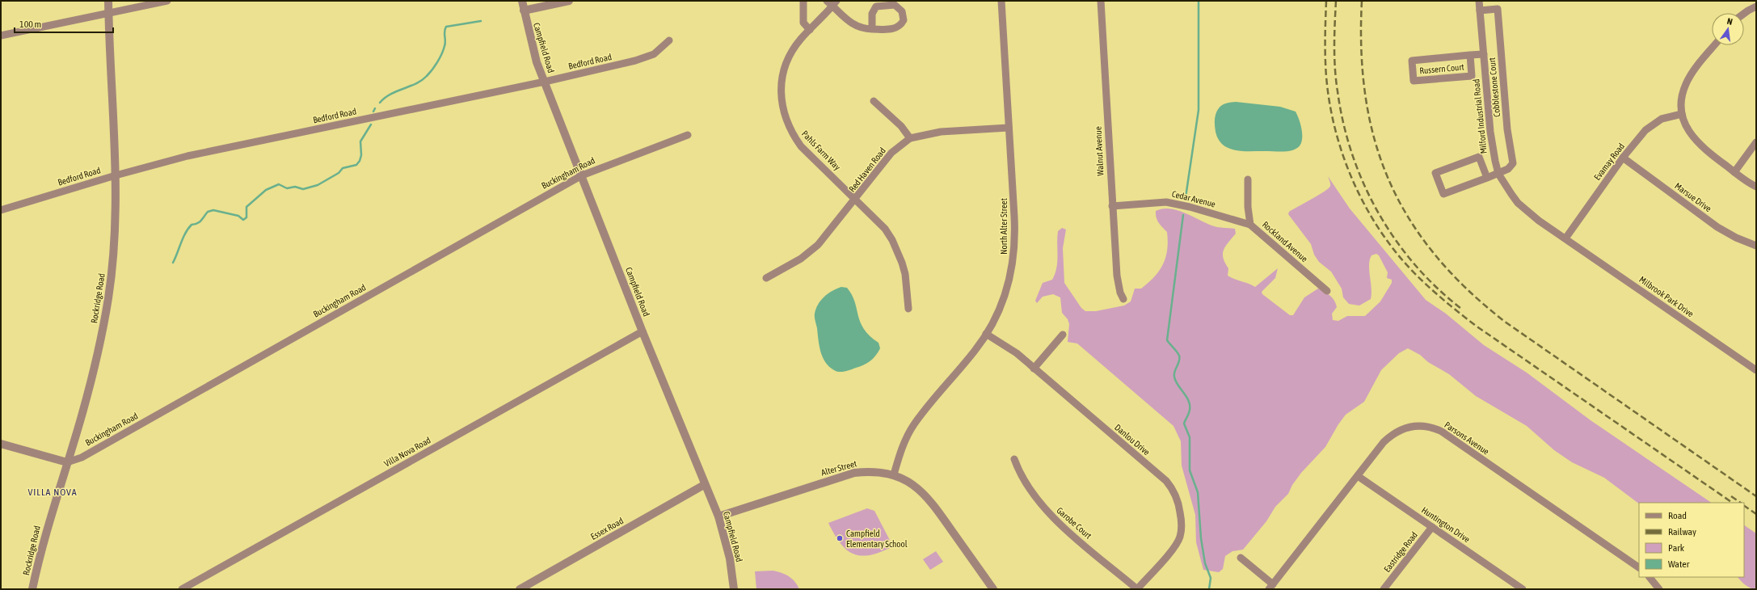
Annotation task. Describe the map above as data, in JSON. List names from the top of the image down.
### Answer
{
  "streets": {
    "street": [
      "Campfield Road",
      "Bedford Road",
      "Russern Court",
      "Cobblestone Court",
      "Milford Industrial Road",
      "Pahls Farm Way",
      "Walnut Avenue",
      "Evamay Road",
      "Red Haven Road",
      "Buckingham Road",
      "Marsue Drive",
      "Cedar Avenue",
      "North Alter Street",
      "Rockland Avenue",
      "Milbrook Park Drive",
      "Rockridge Road",
      "Parsons Avenue",
      "Danlou Drive",
      "Villa Nova Road",
      "Alter Street",
      "Garobe Court",
      "Huntington Drive",
      "Essex Road",
      "Eastridge Road"
    ]
  },
  "crossings": [
    ["Campfield Road", "Bedford Road"],
    ["Campfield Road", "Buckingham Road"],
    ["Campfield Road", "Villa Nova Road"],
    ["Campfield Road", "Alter Street"],
    ["Campfield Road", "Essex Road"],
    ["Bedford Road", "Rockridge Road"],
    ["Russern Court", "Milford Industrial Road"],
    ["Cobblestone Court", "Milford Industrial Road"],
    ["Milford Industrial Road", "Evamay Road"],
    ["Milford Industrial Road", "Milbrook Park Drive"],
    ["Pahls Farm Way", "Red Haven Road"],
    ["Walnut Avenue", "Cedar Avenue"],
    ["Evamay Road", "Marsue Drive"],
    ["Evamay Road", "Milbrook Park Drive"],
    ["Red Haven Road", "North Alter Street"],
    ["Buckingham Road", "Rockridge Road"],
    ["Cedar Avenue", "Rockland Avenue"],
    ["North Alter Street", "Danlou Drive"],
    ["North Alter Street", "Alter Street"],
    ["Parsons Avenue", "Huntington Drive"],
    ["Danlou Drive", "Garobe Court"],
    ["Huntington Drive", "Eastridge Road"]
  ],
  "districts": ["VILLA NOVA"],
  "places": ["Campfield Elementary School"],
  "legend": [
    "Road",
    "Railway",
    "Park",
    "Water"
  ],
  "scale_bar": "100 m",
  "north": "top"
}
